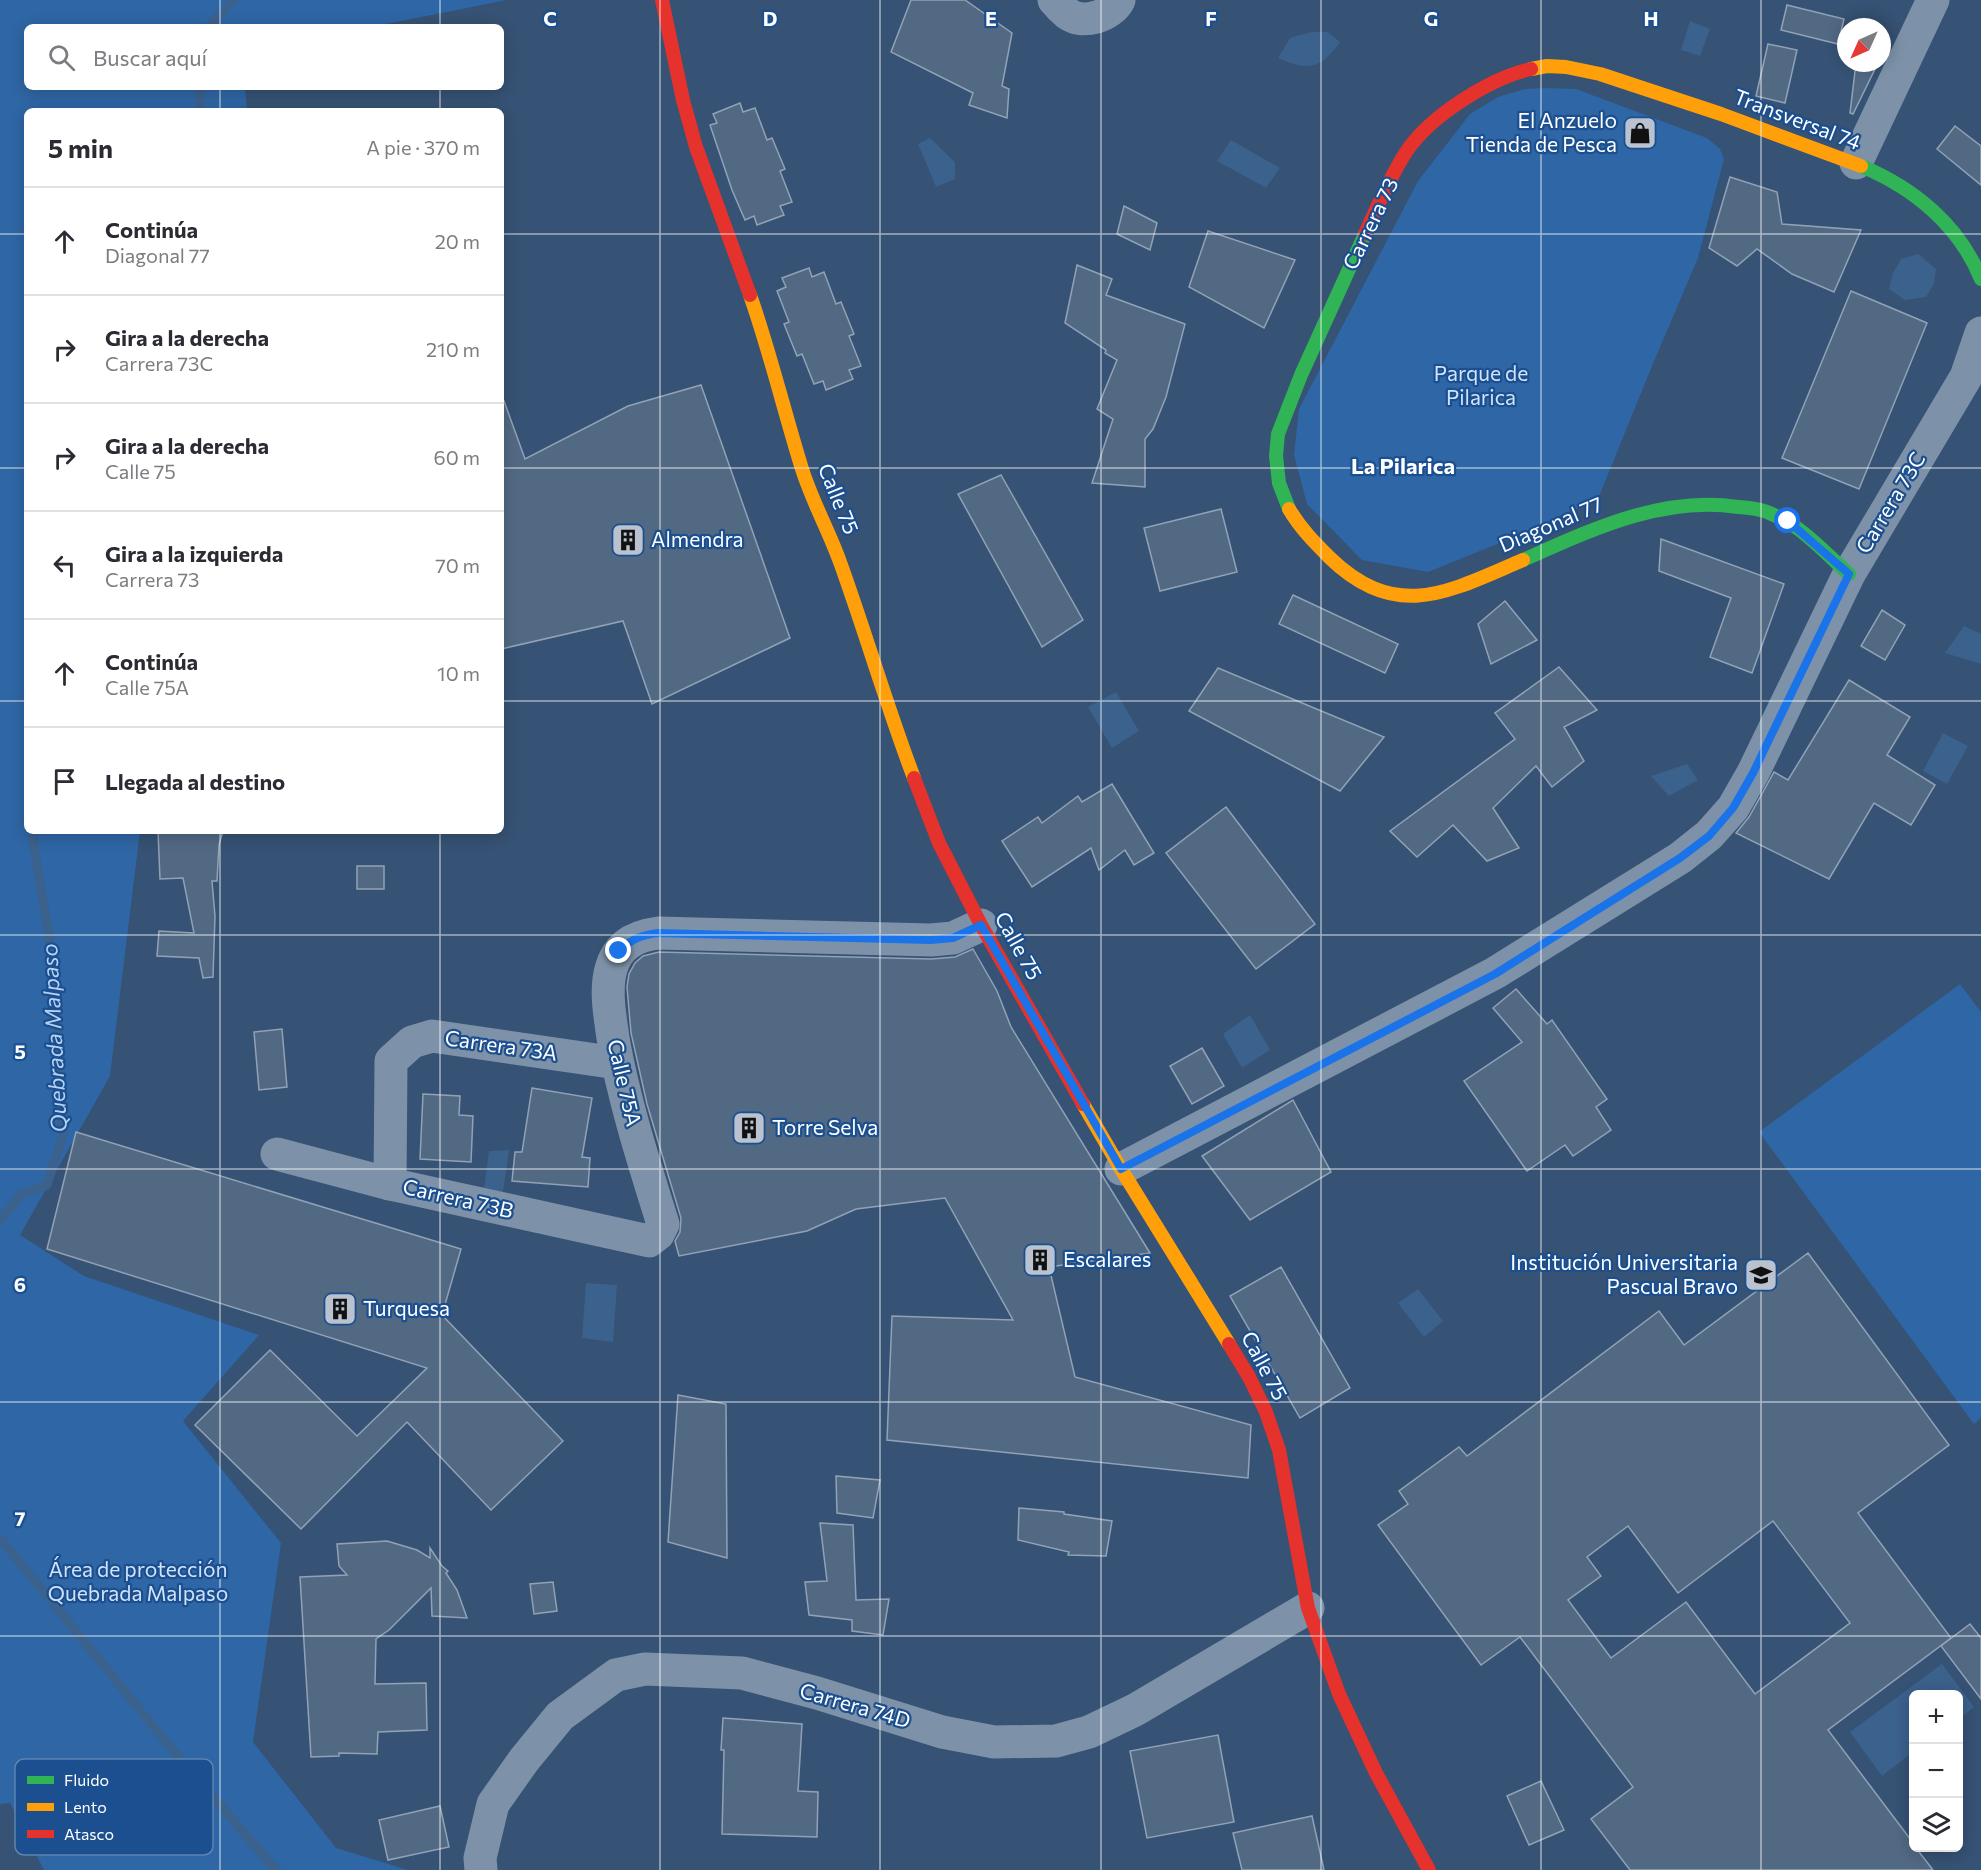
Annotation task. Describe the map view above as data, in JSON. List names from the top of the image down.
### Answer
{
  "streets": {
    "street": [
      "Transversal 74",
      "Carrera 73",
      "Calle 75",
      "Carrera 73C",
      "Diagonal 77",
      "Carrera 73A",
      "Calle 75A",
      "Carrera 73B",
      "Carrera 74D"
    ]
  },
  "crossings": [
    ["Transversal 74", "Carrera 73"],
    ["Carrera 73", "Diagonal 77"],
    ["Calle 75", "Carrera 73C"],
    ["Calle 75", "Calle 75A"],
    ["Calle 75", "Carrera 74D"],
    ["Carrera 73C", "Diagonal 77"],
    ["Carrera 73A", "Calle 75A"],
    ["Carrera 73A", "Carrera 73B"],
    ["Calle 75A", "Carrera 73B"]
  ],
  "districts": ["La Pilarica"],
  "water": ["Quebrada Malpaso"],
  "parks": ["Parque de Pilarica", "Área de protección Quebrada Malpaso"],
  "places": {
    "shop": ["El Anzuelo Tienda de Pesca"],
    "building": [
      "Almendra",
      "Torre Selva",
      "Escalares",
      "Turquesa"
    ],
    "school or university": ["Institución Universitaria Pascual Bravo"]
  },
  "legend": ["Fluido", "Lento", "Atasco"],
  "north": "bottom left",
  "page": {
    "search": "Buscar aquí",
    "heading": ["5 min", "A pie · 370 m"],
    "list": [
      ["Continúa", "Diagonal 77", "20 m"],
      ["Gira a la derecha", "Carrera 73C", "210 m"],
      ["Gira a la derecha", "Calle 75", "60 m"],
      ["Gira a la izquierda", "Carrera 73", "70 m"],
      ["Continúa", "Calle 75A", "10 m"],
      "Llegada al destino"
    ],
    "map_buttons": ["+", "−"]
  },
  "grid": {
    "columns": [
      "C",
      "D",
      "E",
      "F",
      "G",
      "H"
    ],
    "rows": ["5", "6", "7"]
  }
}
